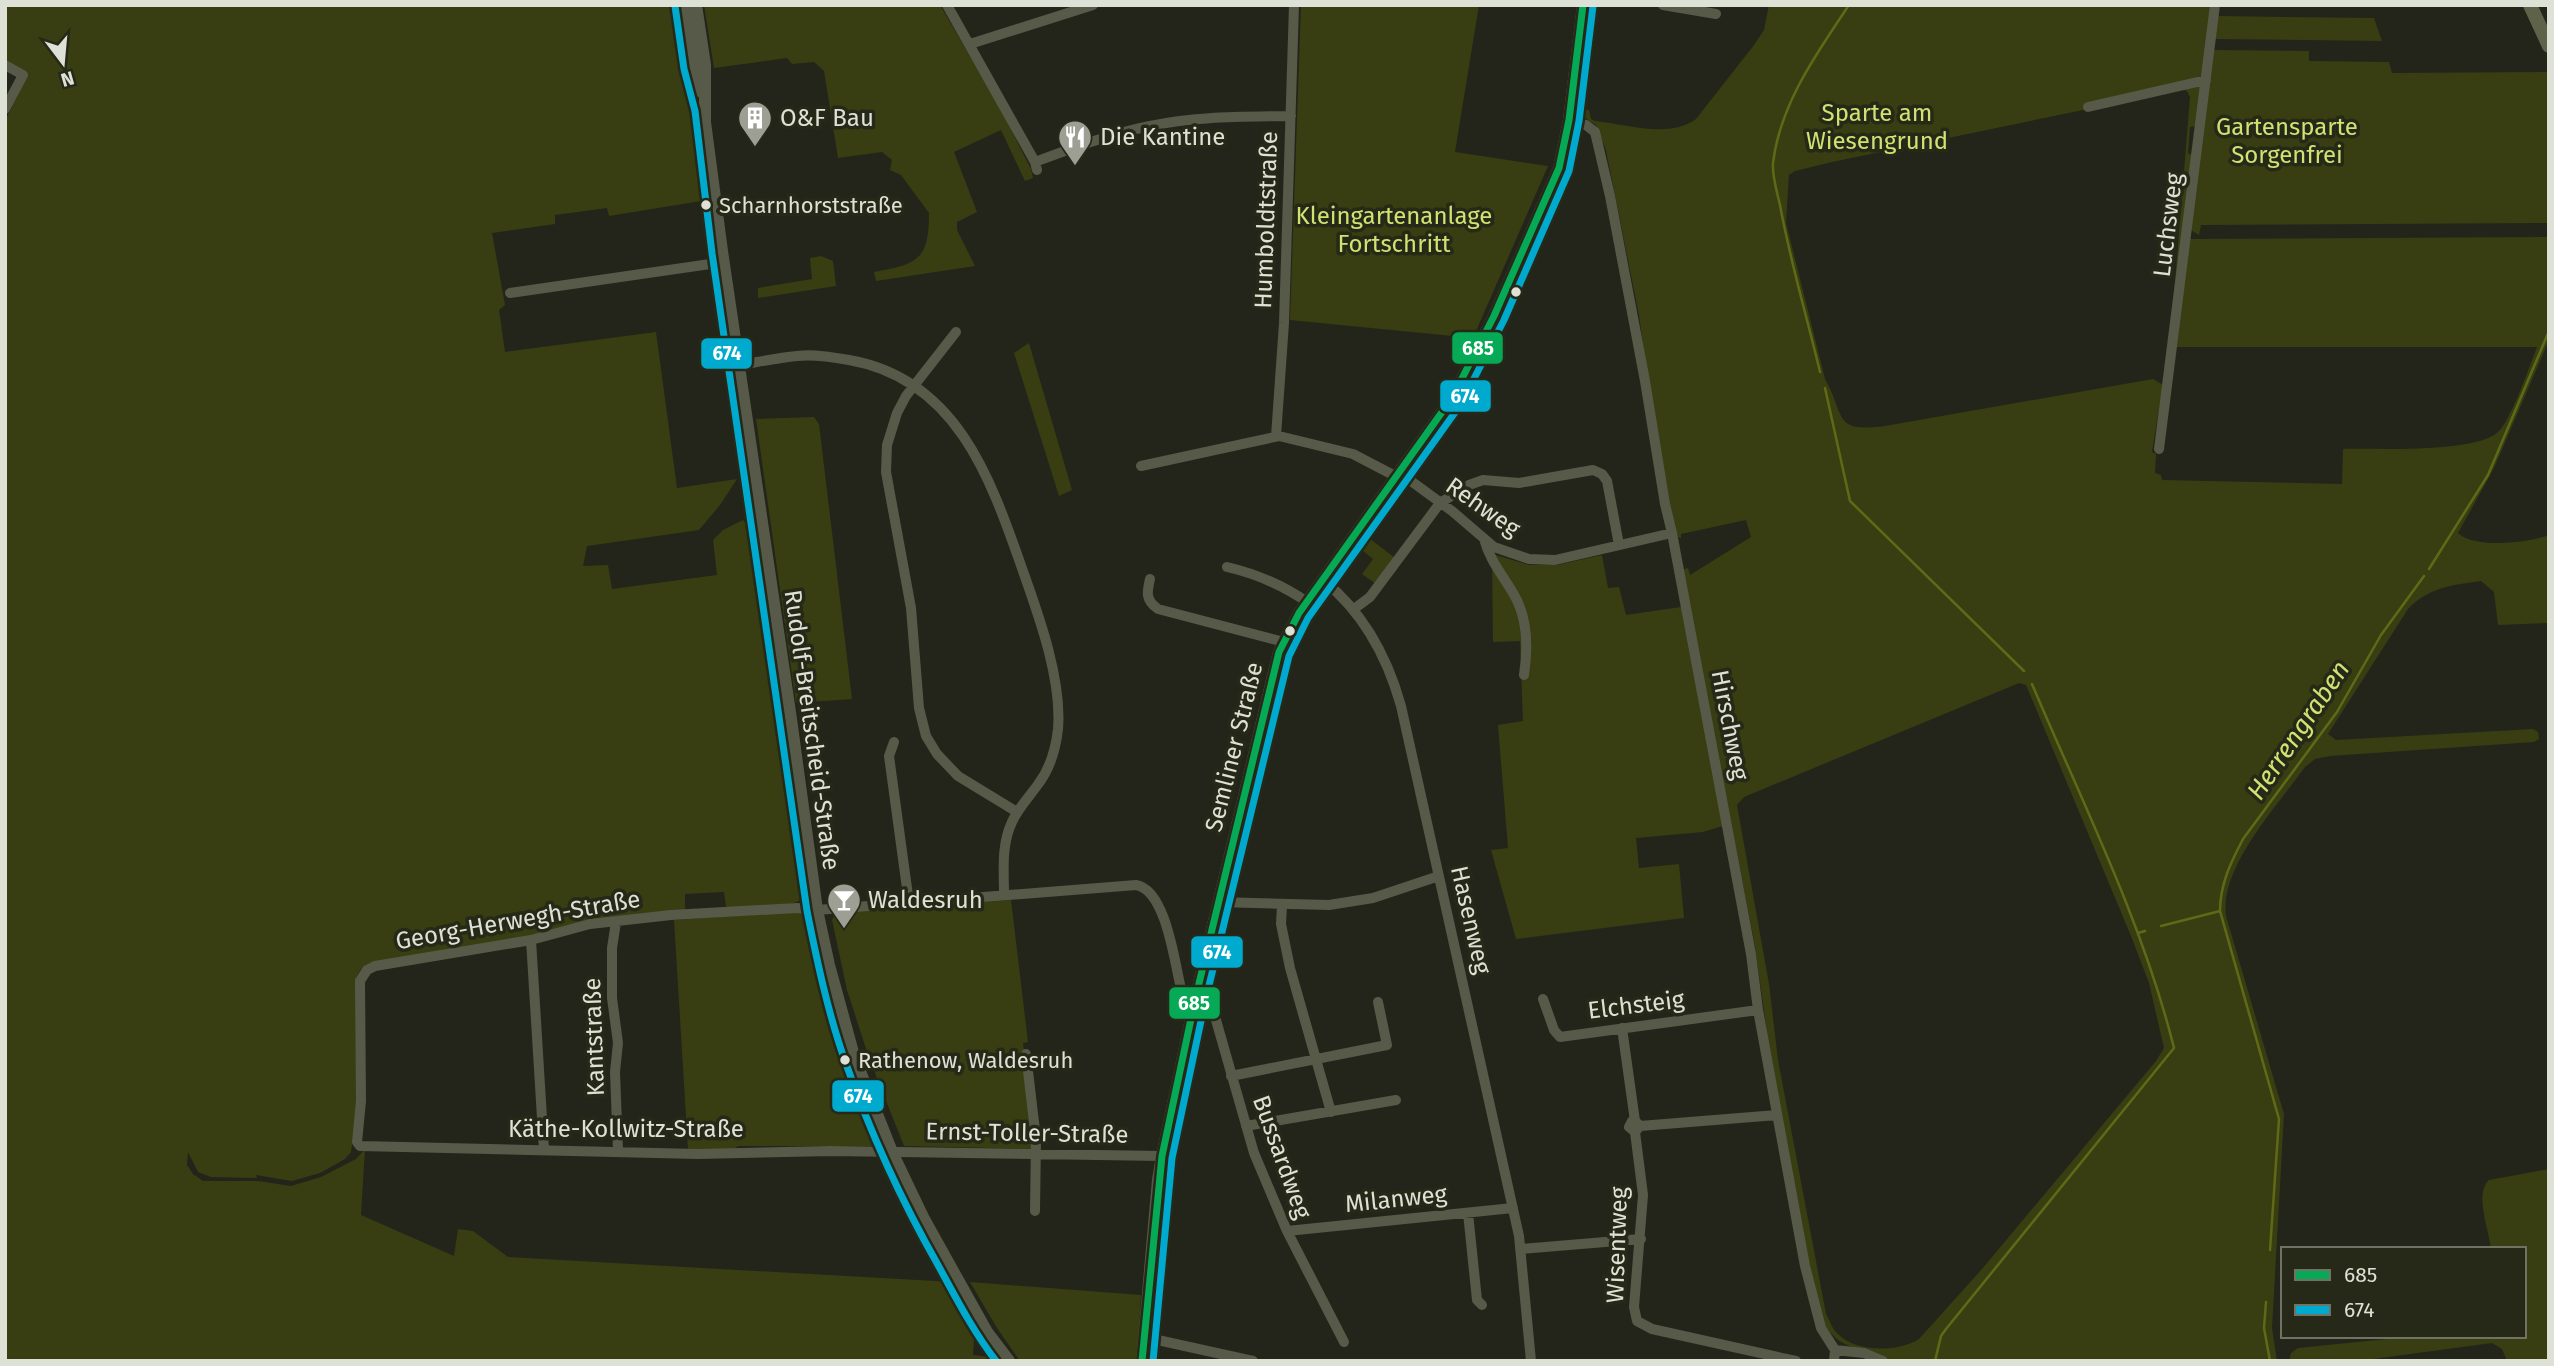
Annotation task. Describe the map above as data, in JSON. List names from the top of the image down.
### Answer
{
  "streets": {
    "street": [
      "Humboldtstraße",
      "Luchsweg",
      "Rehweg",
      "Hirschweg",
      "Rudolf-Breitscheid-Straße",
      "Semliner Straße",
      "Georg-Herwegh-Straße",
      "Hasenweg",
      "Elchsteig",
      "Kantstraße",
      "Käthe-Kollwitz-Straße",
      "Ernst-Toller-Straße",
      "Bussardweg",
      "Milanweg",
      "Wisentweg"
    ]
  },
  "crossings": [
    ["Humboldtstraße", "Rehweg"],
    ["Rehweg", "Hirschweg"],
    ["Rehweg", "Semliner Straße"],
    ["Hirschweg", "Semliner Straße"],
    ["Hirschweg", "Elchsteig"],
    ["Rudolf-Breitscheid-Straße", "Georg-Herwegh-Straße"],
    ["Rudolf-Breitscheid-Straße", "Käthe-Kollwitz-Straße"],
    ["Rudolf-Breitscheid-Straße", "Ernst-Toller-Straße"],
    ["Semliner Straße", "Georg-Herwegh-Straße"],
    ["Semliner Straße", "Hasenweg"],
    ["Semliner Straße", "Ernst-Toller-Straße"],
    ["Semliner Straße", "Bussardweg"],
    ["Georg-Herwegh-Straße", "Kantstraße"],
    ["Georg-Herwegh-Straße", "Käthe-Kollwitz-Straße"],
    ["Hasenweg", "Milanweg"],
    ["Elchsteig", "Wisentweg"],
    ["Kantstraße", "Käthe-Kollwitz-Straße"],
    ["Käthe-Kollwitz-Straße", "Ernst-Toller-Straße"],
    ["Bussardweg", "Milanweg"]
  ],
  "water": ["Herrengraben"],
  "parks": ["Sparte am Wiesengrund", "Gartensparte Sorgenfrei", "Kleingartenanlage Fortschritt"],
  "places": {
    "building": ["O&F Bau"],
    "restaurant": ["Die Kantine"],
    "other": ["Scharnhorststraße", "Rathenow, Waldesruh"],
    "bar": ["Waldesruh"]
  },
  "lines": ["transit line 685", "transit line 674"],
  "legend": ["685", "674"],
  "north": "bottom"
}
